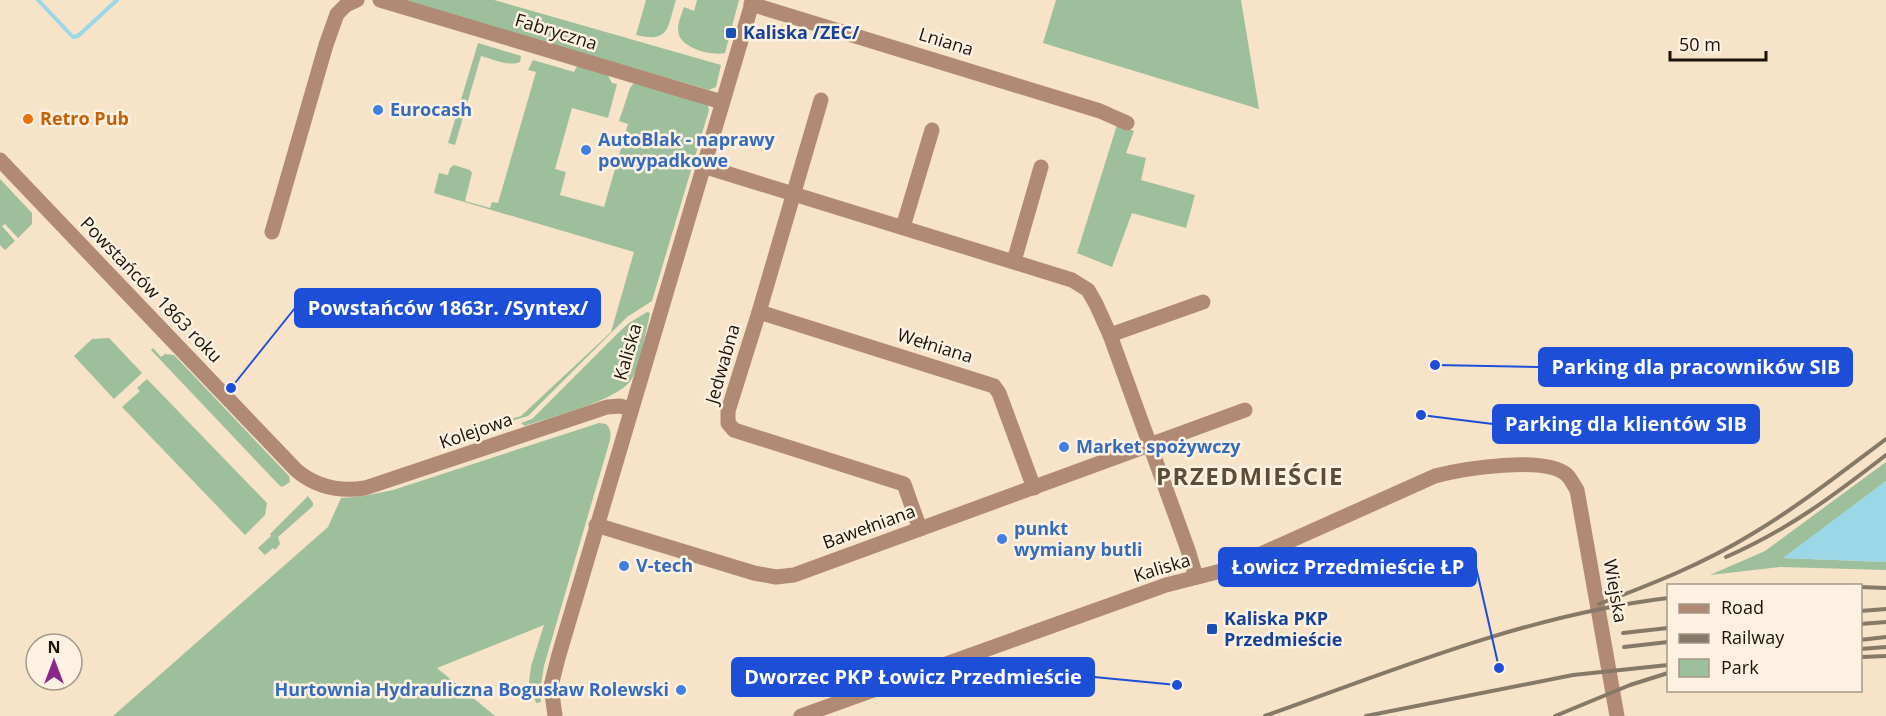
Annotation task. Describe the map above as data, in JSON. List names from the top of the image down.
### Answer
{
  "streets": {
    "street": [
      "Fabryczna",
      "Lniana",
      "Powstańców 1863 roku",
      "Wełniana",
      "Kaliska",
      "Jedwabna",
      "Kolejowa",
      "Bawełniana",
      "Wiejska"
    ]
  },
  "crossings": [
    ["Fabryczna", "Kaliska"],
    ["Lniana", "Kaliska"],
    ["Powstańców 1863 roku", "Kolejowa"],
    ["Wełniana", "Jedwabna"],
    ["Wełniana", "Bawełniana"],
    ["Kaliska", "Kolejowa"],
    ["Kaliska", "Bawełniana"],
    ["Kaliska", "Wiejska"],
    ["Jedwabna", "Bawełniana"]
  ],
  "districts": ["PRZEDMIEŚCIE"],
  "places": {
    "transit": ["Kaliska /ZEC/", "Kaliska PKP Przedmieście"],
    "other": [
      "Eurocash",
      "Retro Pub",
      "AutoBlak - naprawy powypadkowe",
      "Parking dla pracowników SIB",
      "Powstańców 1863r. /Syntex/",
      "Parking dla klientów SIB",
      "Market spożywczy",
      "punkt wymiany butli",
      "V-tech",
      "Łowicz Przedmieście ŁP",
      "Dworzec PKP Łowicz Przedmieście",
      "Hurtownia Hydrauliczna Bogusław Rolewski"
    ]
  },
  "legend": ["Road", "Railway", "Park"],
  "scale_bar": "50 m",
  "north": "top"
}
